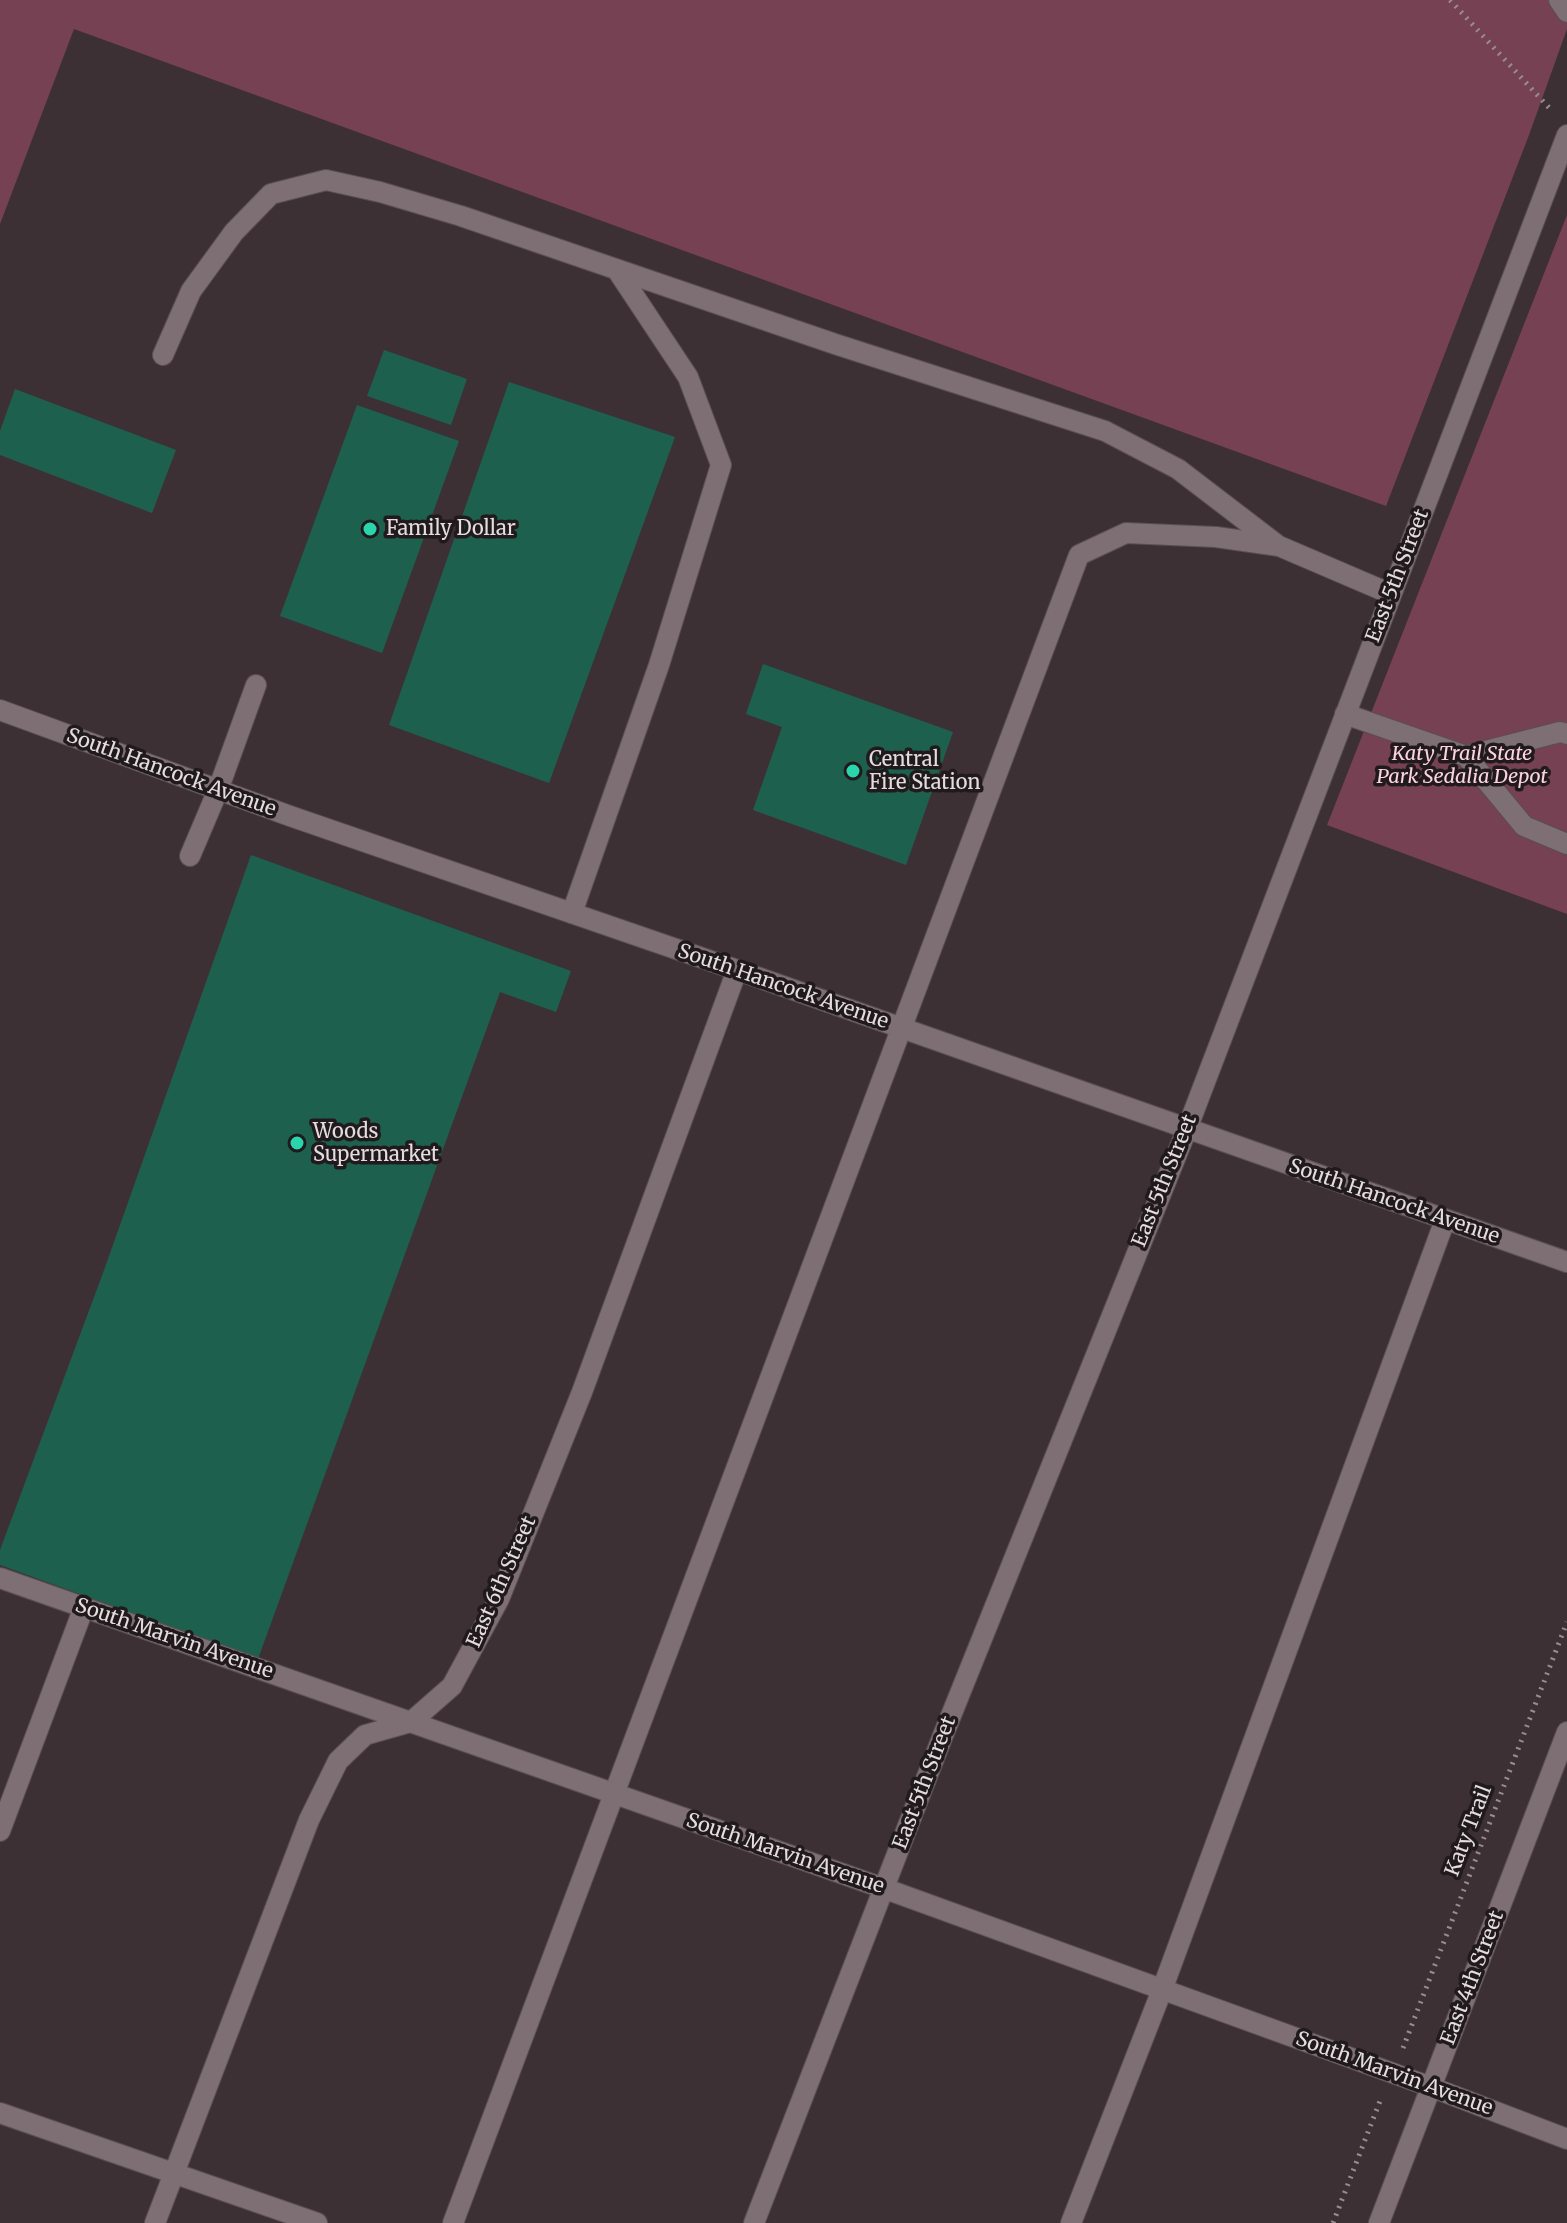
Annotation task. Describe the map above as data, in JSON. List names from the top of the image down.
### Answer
{
  "streets": {
    "street": [
      "East 5th Street",
      "South Hancock Avenue",
      "East 6th Street",
      "South Marvin Avenue",
      "East 4th Street"
    ],
    "path": ["Katy Trail"]
  },
  "crossings": [
    ["East 5th Street", "South Hancock Avenue"],
    ["East 5th Street", "South Marvin Avenue"],
    ["South Hancock Avenue", "East 6th Street"],
    ["East 6th Street", "South Marvin Avenue"],
    ["South Marvin Avenue", "East 4th Street"]
  ],
  "parks": ["Katy Trail State Park Sedalia Depot"],
  "places": ["Family Dollar", "Central Fire Station", "Woods Supermarket"]
}
